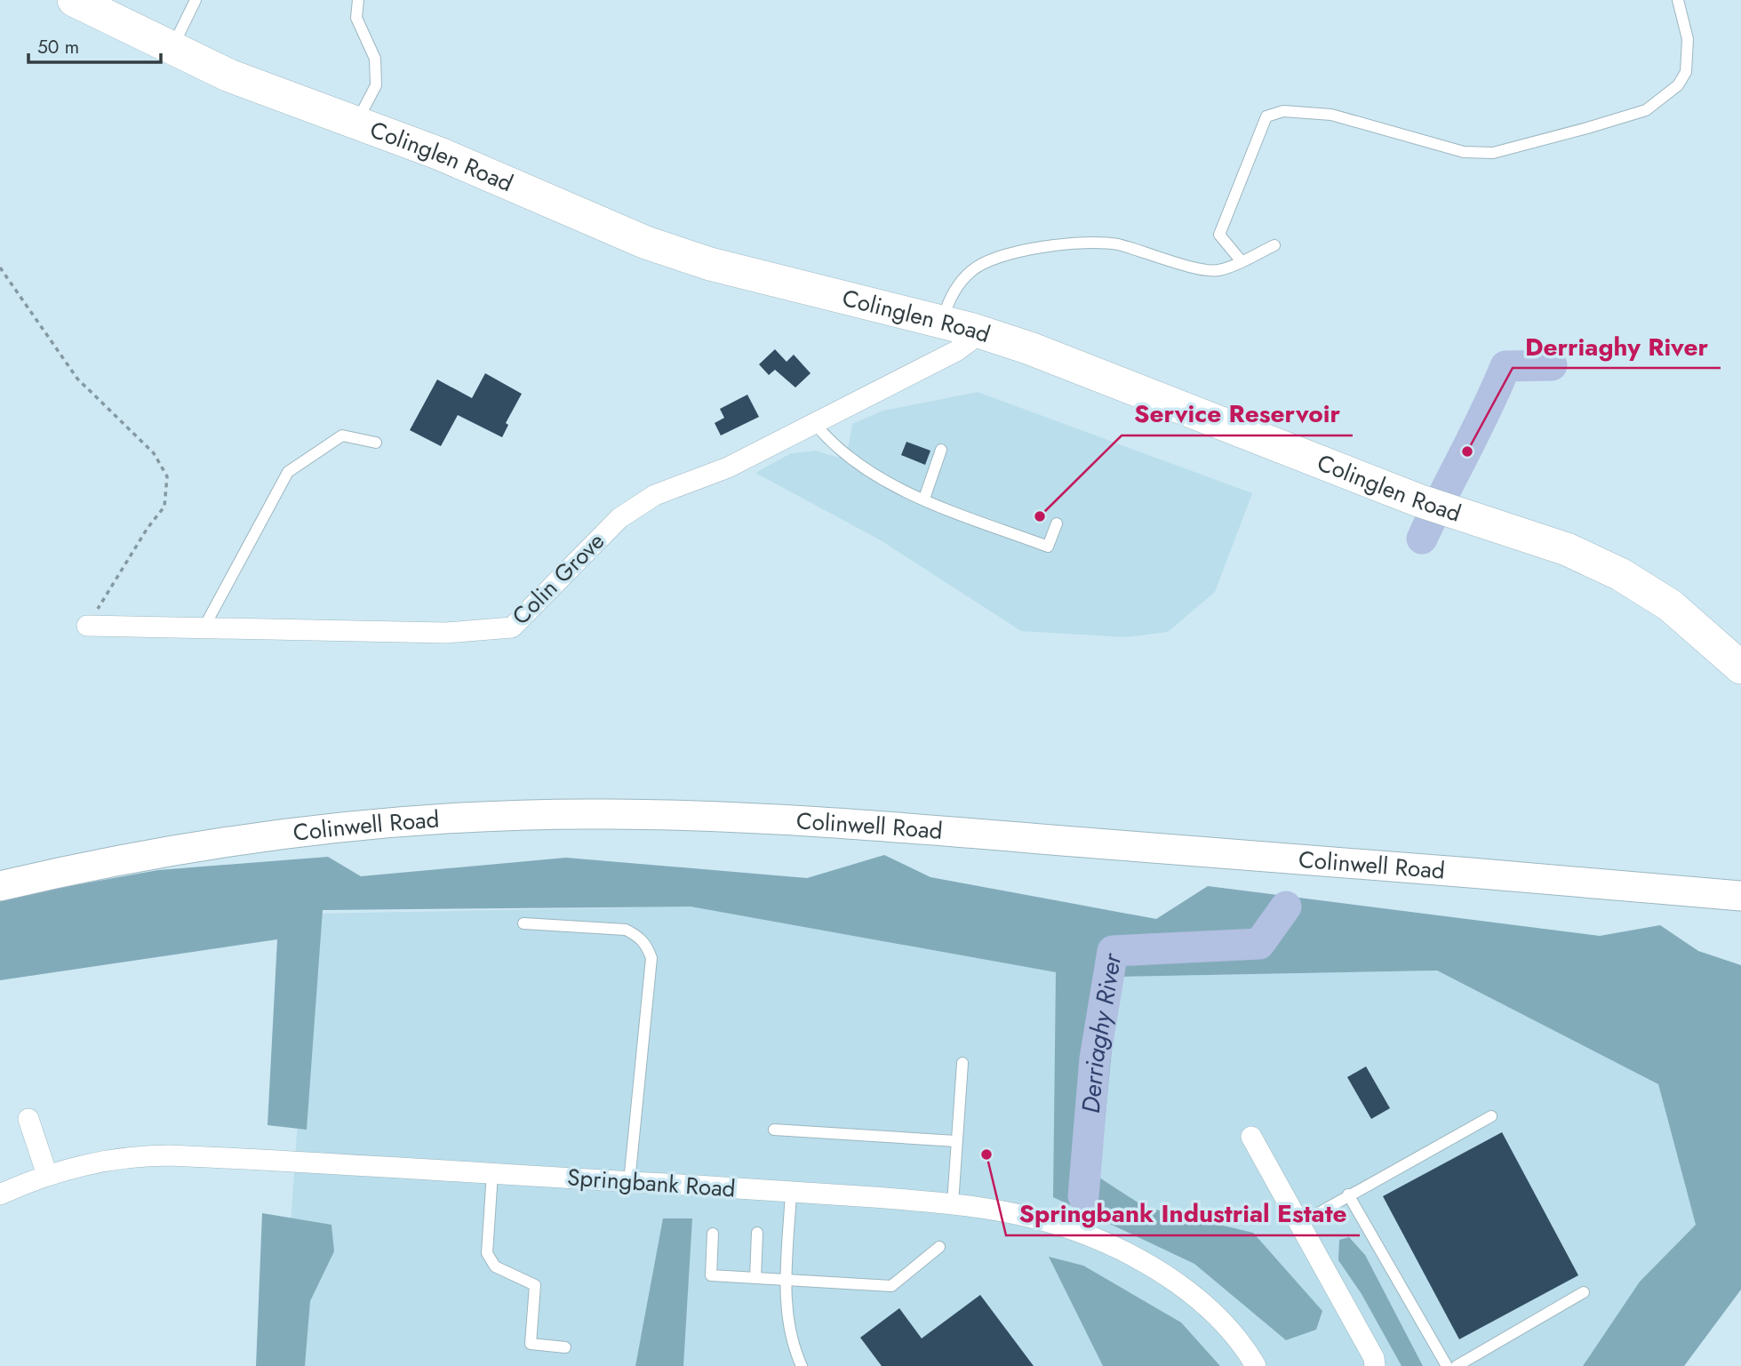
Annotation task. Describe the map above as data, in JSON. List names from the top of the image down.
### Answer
{
  "streets": {
    "main road": ["Colinglen Road"],
    "street": ["Colin Grove", "Colinwell Road", "Springbank Road"]
  },
  "crossings": [
    ["Colinglen Road", "Colin Grove"]
  ],
  "water": ["Derriaghy River"],
  "places": ["Derriaghy River", "Service Reservoir", "Springbank Industrial Estate"],
  "scale_bar": "50 m"
}
